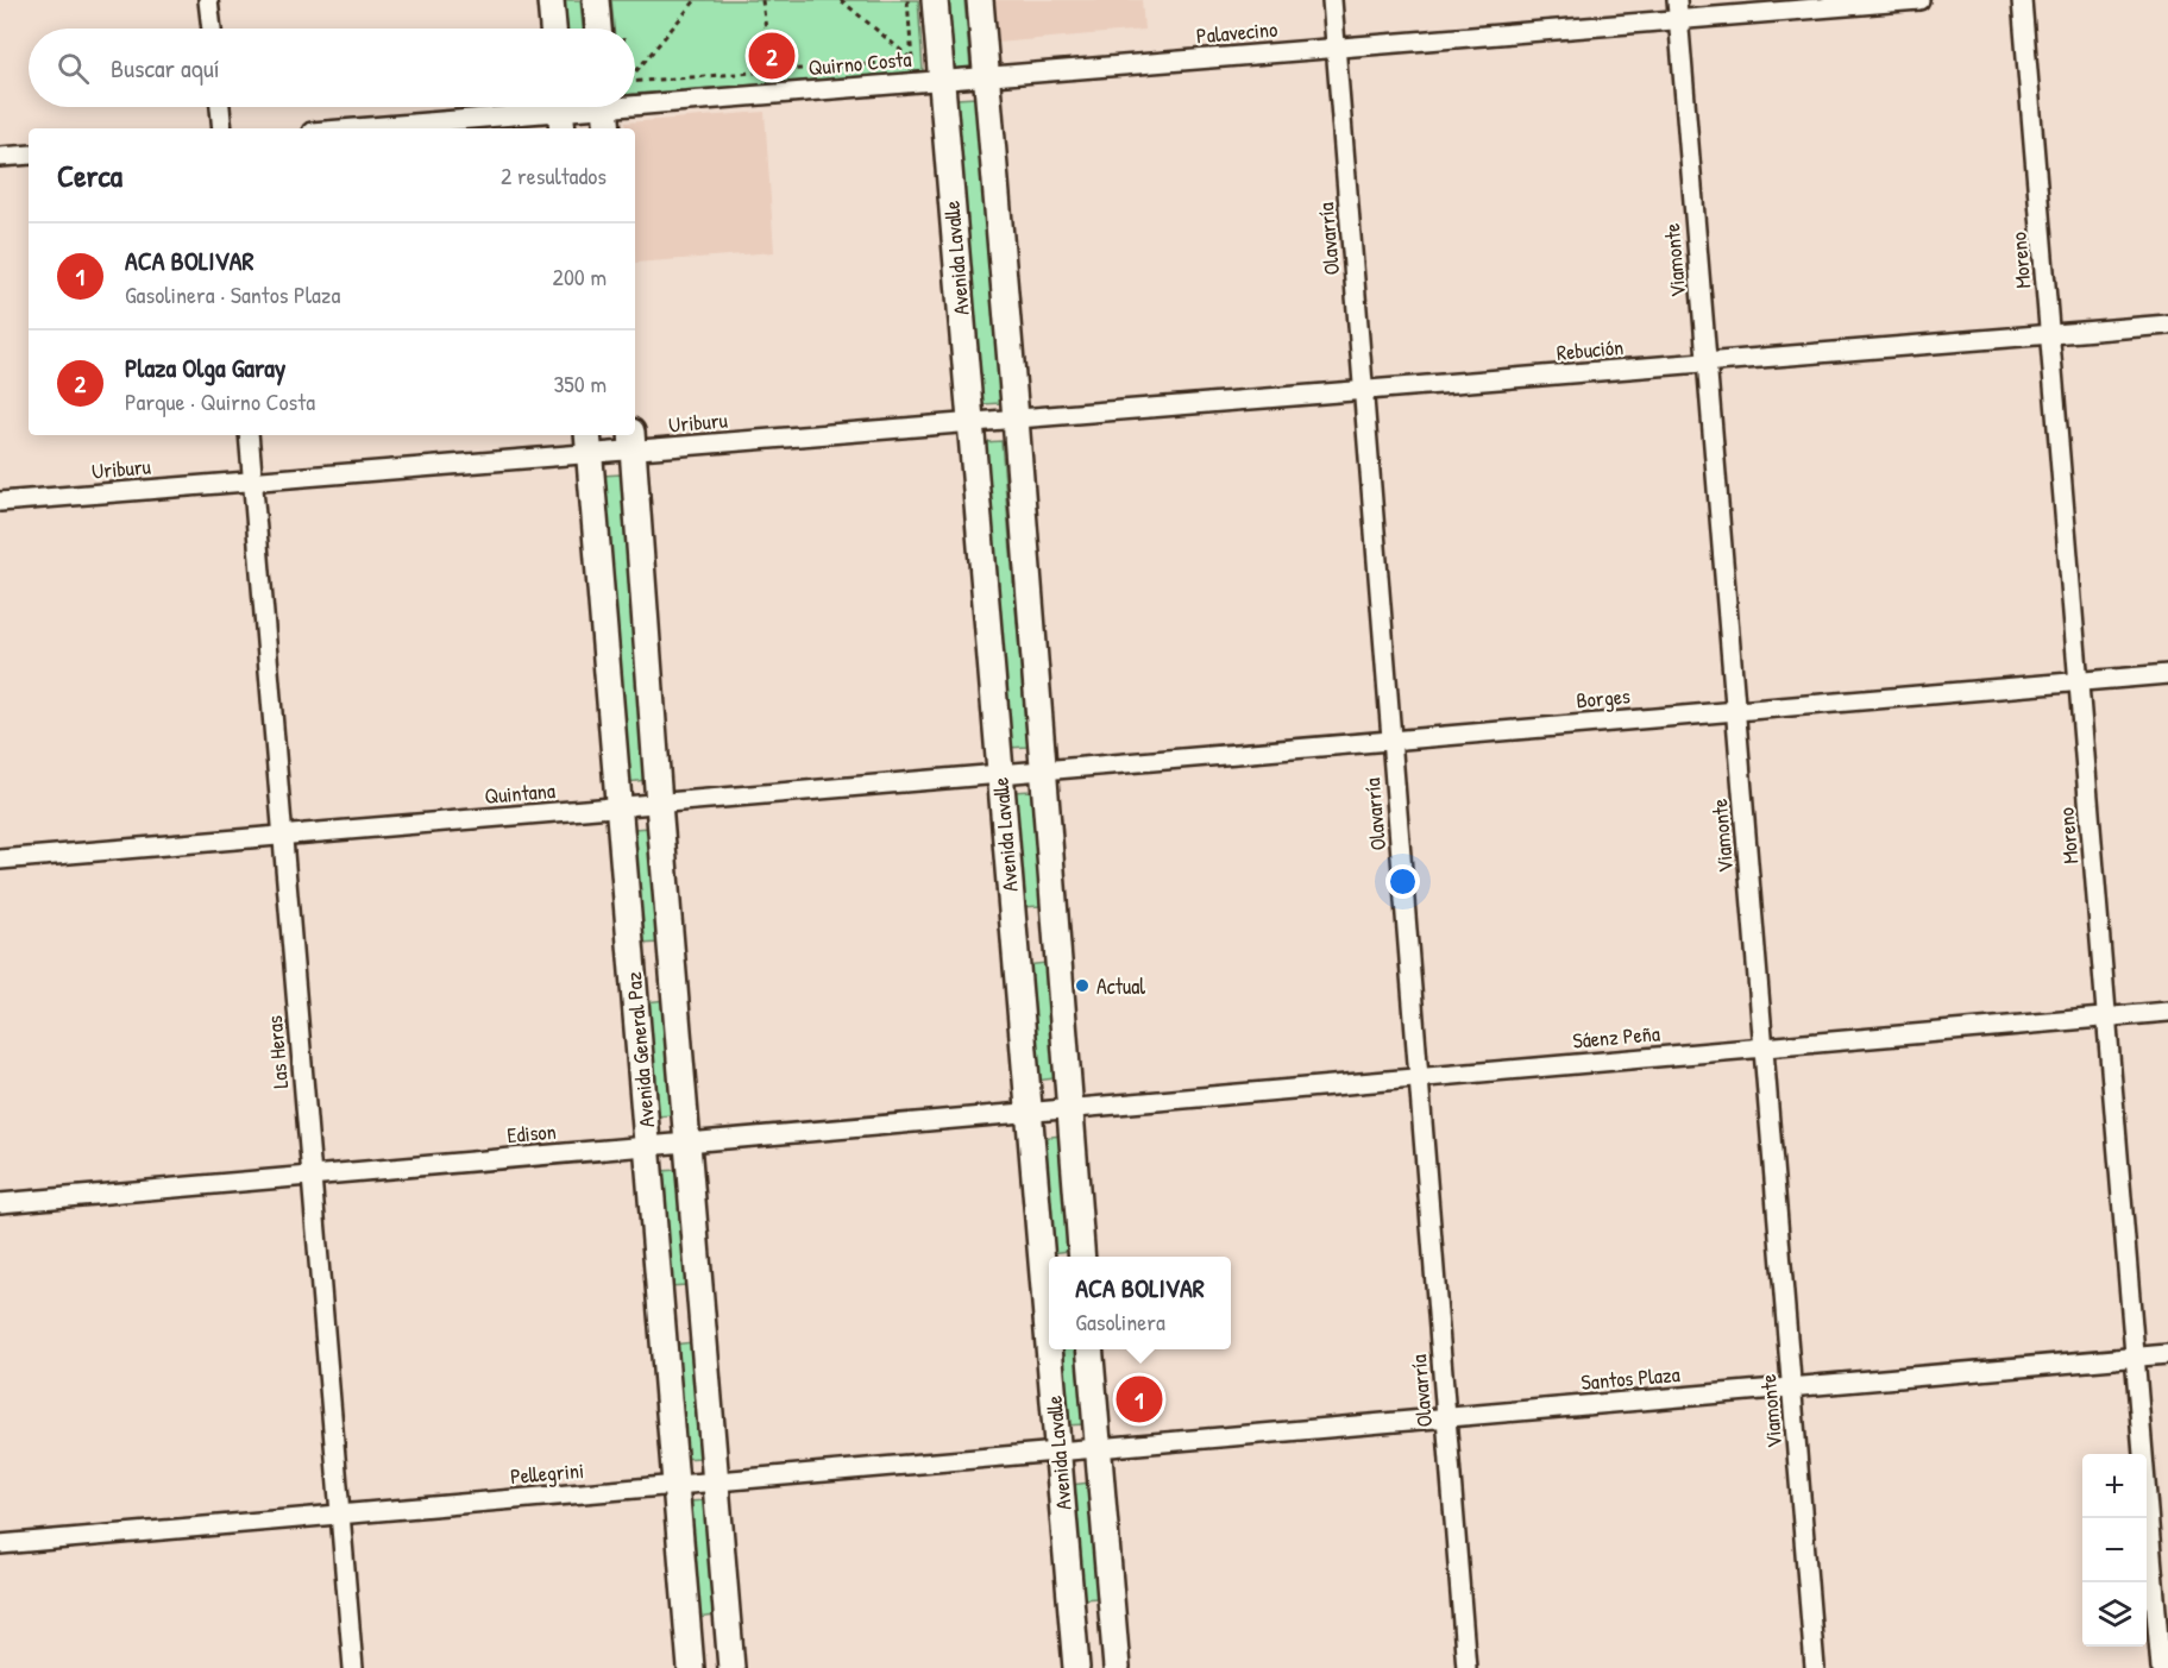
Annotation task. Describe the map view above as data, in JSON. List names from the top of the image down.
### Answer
{
  "streets": {
    "main road": ["Avenida Lavalle", "Avenida General Paz"],
    "street": [
      "Palavecino",
      "Quirno Costa",
      "Olavarría",
      "Viamonte",
      "Moreno",
      "Rebución",
      "Uriburu",
      "Borges",
      "Quintana",
      "Sáenz Peña",
      "Las Heras",
      "Edison",
      "Santos Plaza",
      "Pellegrini"
    ]
  },
  "crossings": [
    ["Palavecino", "Quirno Costa"],
    ["Palavecino", "Olavarría"],
    ["Palavecino", "Avenida Lavalle"],
    ["Palavecino", "Viamonte"],
    ["Quirno Costa", "Avenida Lavalle"],
    ["Olavarría", "Rebución"],
    ["Olavarría", "Borges"],
    ["Olavarría", "Sáenz Peña"],
    ["Olavarría", "Santos Plaza"],
    ["Avenida Lavalle", "Rebución"],
    ["Avenida Lavalle", "Uriburu"],
    ["Avenida Lavalle", "Borges"],
    ["Avenida Lavalle", "Quintana"],
    ["Avenida Lavalle", "Sáenz Peña"],
    ["Avenida Lavalle", "Edison"],
    ["Avenida Lavalle", "Santos Plaza"],
    ["Avenida Lavalle", "Pellegrini"],
    ["Viamonte", "Rebución"],
    ["Viamonte", "Borges"],
    ["Viamonte", "Sáenz Peña"],
    ["Viamonte", "Santos Plaza"],
    ["Moreno", "Rebución"],
    ["Moreno", "Borges"],
    ["Moreno", "Sáenz Peña"],
    ["Moreno", "Santos Plaza"],
    ["Rebución", "Uriburu"],
    ["Uriburu", "Avenida General Paz"],
    ["Uriburu", "Las Heras"],
    ["Borges", "Quintana"],
    ["Quintana", "Avenida General Paz"],
    ["Quintana", "Las Heras"],
    ["Sáenz Peña", "Edison"],
    ["Avenida General Paz", "Edison"],
    ["Avenida General Paz", "Pellegrini"],
    ["Las Heras", "Edison"],
    ["Las Heras", "Pellegrini"],
    ["Santos Plaza", "Pellegrini"]
  ],
  "places": ["Actual"],
  "page": {
    "search": "Buscar aquí",
    "pins": ["2", "1"],
    "heading": ["Cerca", "2 resultados"],
    "list": [
      {
        "mark": "1",
        "name": "ACA BOLIVAR",
        "note": "Gasolinera · Santos Plaza",
        "value": "200 m"
      },
      {
        "mark": "2",
        "name": "Plaza Olga Garay",
        "note": "Parque · Quirno Costa",
        "value": "350 m"
      }
    ],
    "popup": ["ACA BOLIVAR", "Gasolinera"],
    "map_buttons": ["+", "−"]
  }
}
